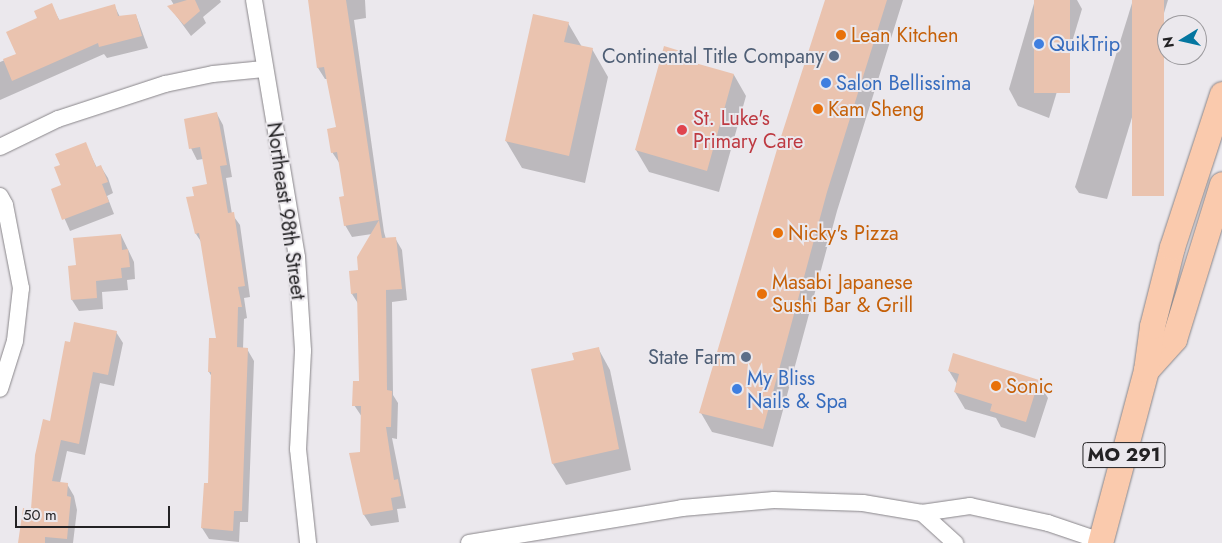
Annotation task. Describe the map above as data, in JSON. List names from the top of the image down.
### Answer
{
  "streets": {
    "main road": ["MO 291"],
    "street": ["Northeast 98th Street"]
  },
  "places": [
    "Lean Kitchen",
    "QuikTrip",
    "Continental Title Company",
    "Salon Bellissima",
    "Kam Sheng",
    "St. Luke's Primary Care",
    "Nicky's Pizza",
    "Masabi Japanese Sushi Bar & Grill",
    "State Farm",
    "Sonic",
    "My Bliss Nails & Spa"
  ],
  "scale_bar": "50 m",
  "north": "left"
}
